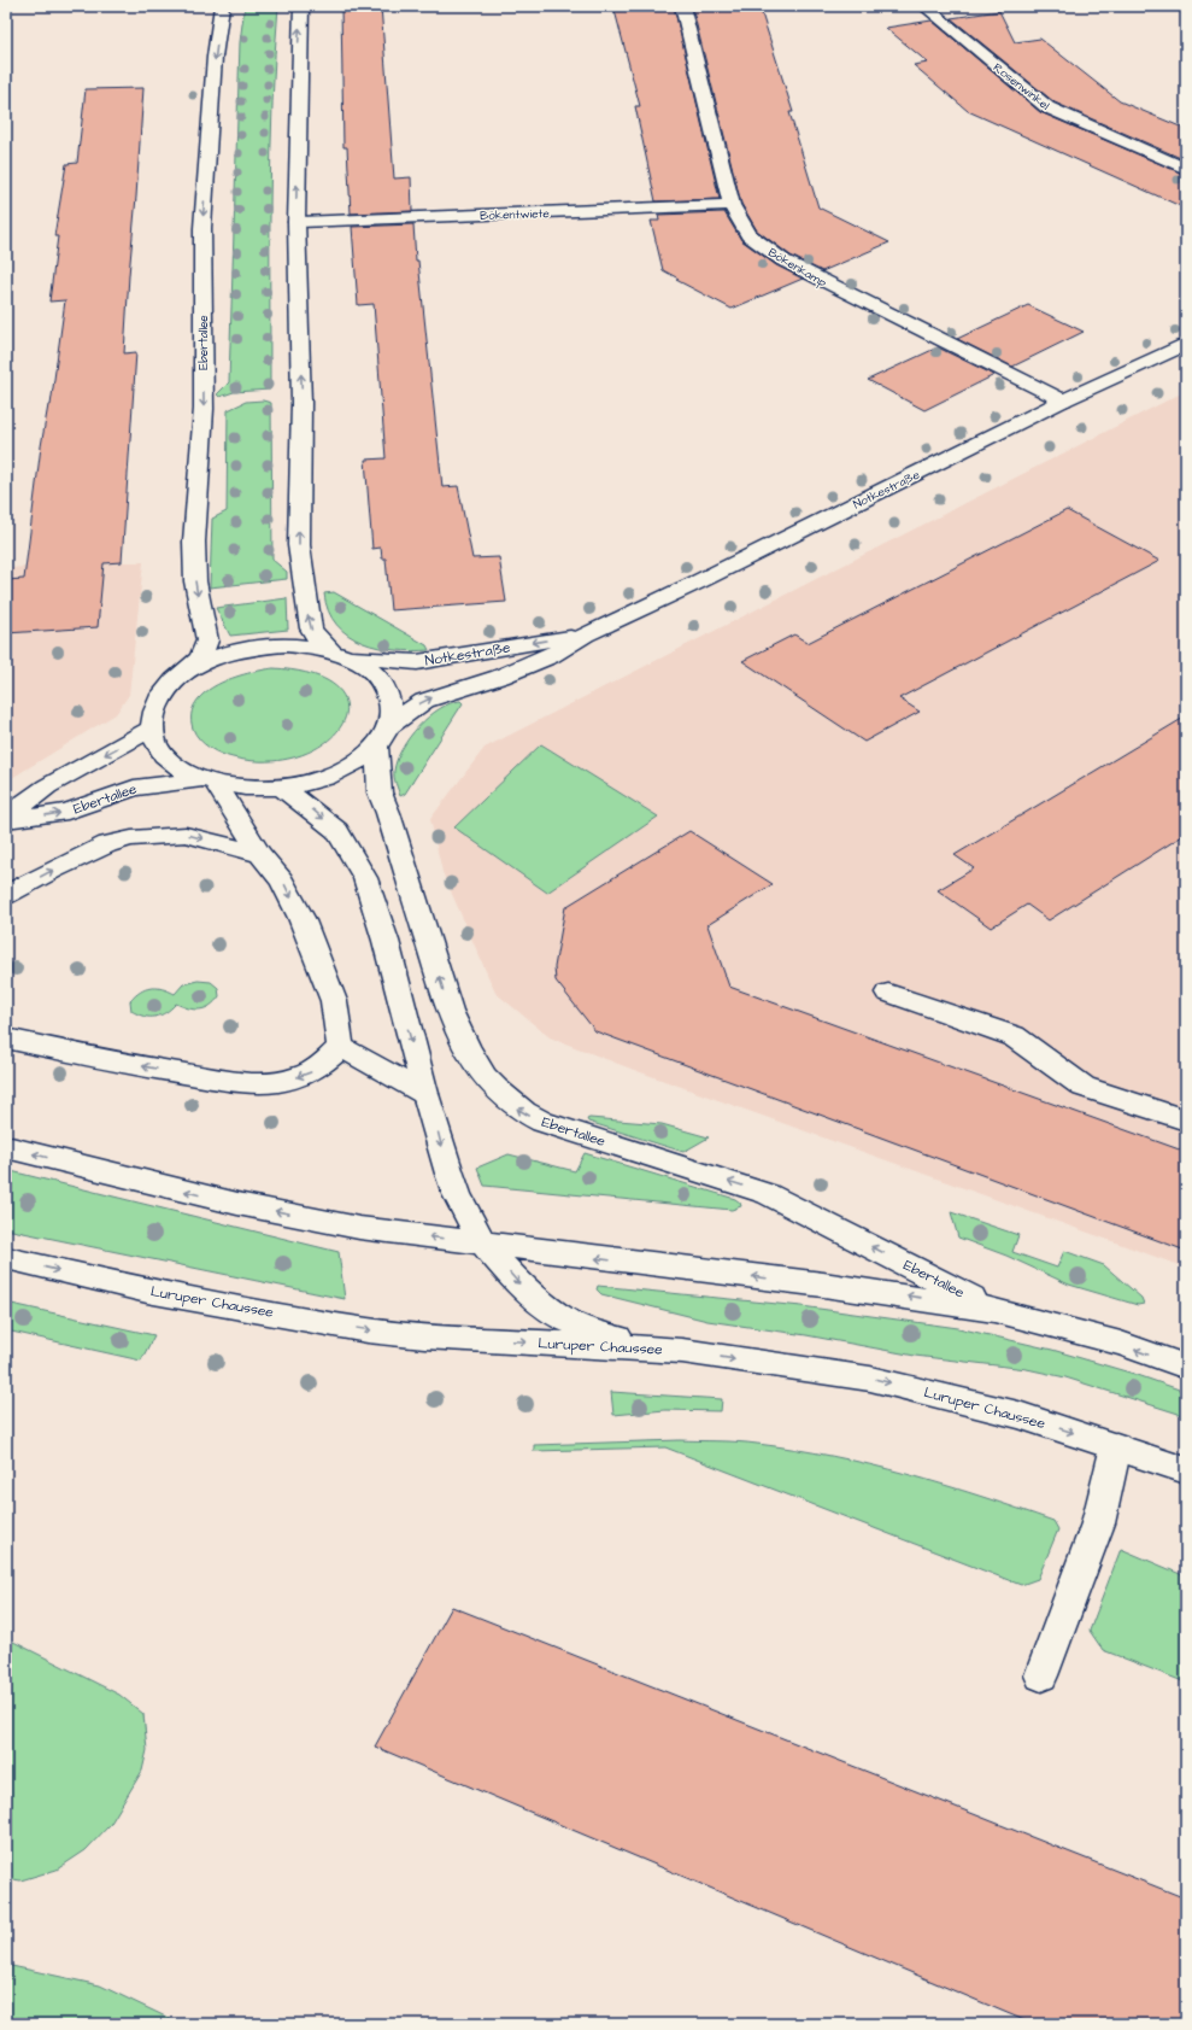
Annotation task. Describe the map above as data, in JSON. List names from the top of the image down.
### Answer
{
  "streets": {
    "main road": [
      "Rosenwinkel",
      "Bökentwiete",
      "Bökenkamp",
      "Ebertallee",
      "Notkestraße",
      "Luruper Chaussee"
    ]
  },
  "crossings": [
    ["Bökentwiete", "Bökenkamp"],
    ["Bökenkamp", "Notkestraße"],
    ["Ebertallee", "Notkestraße"]
  ]
}
